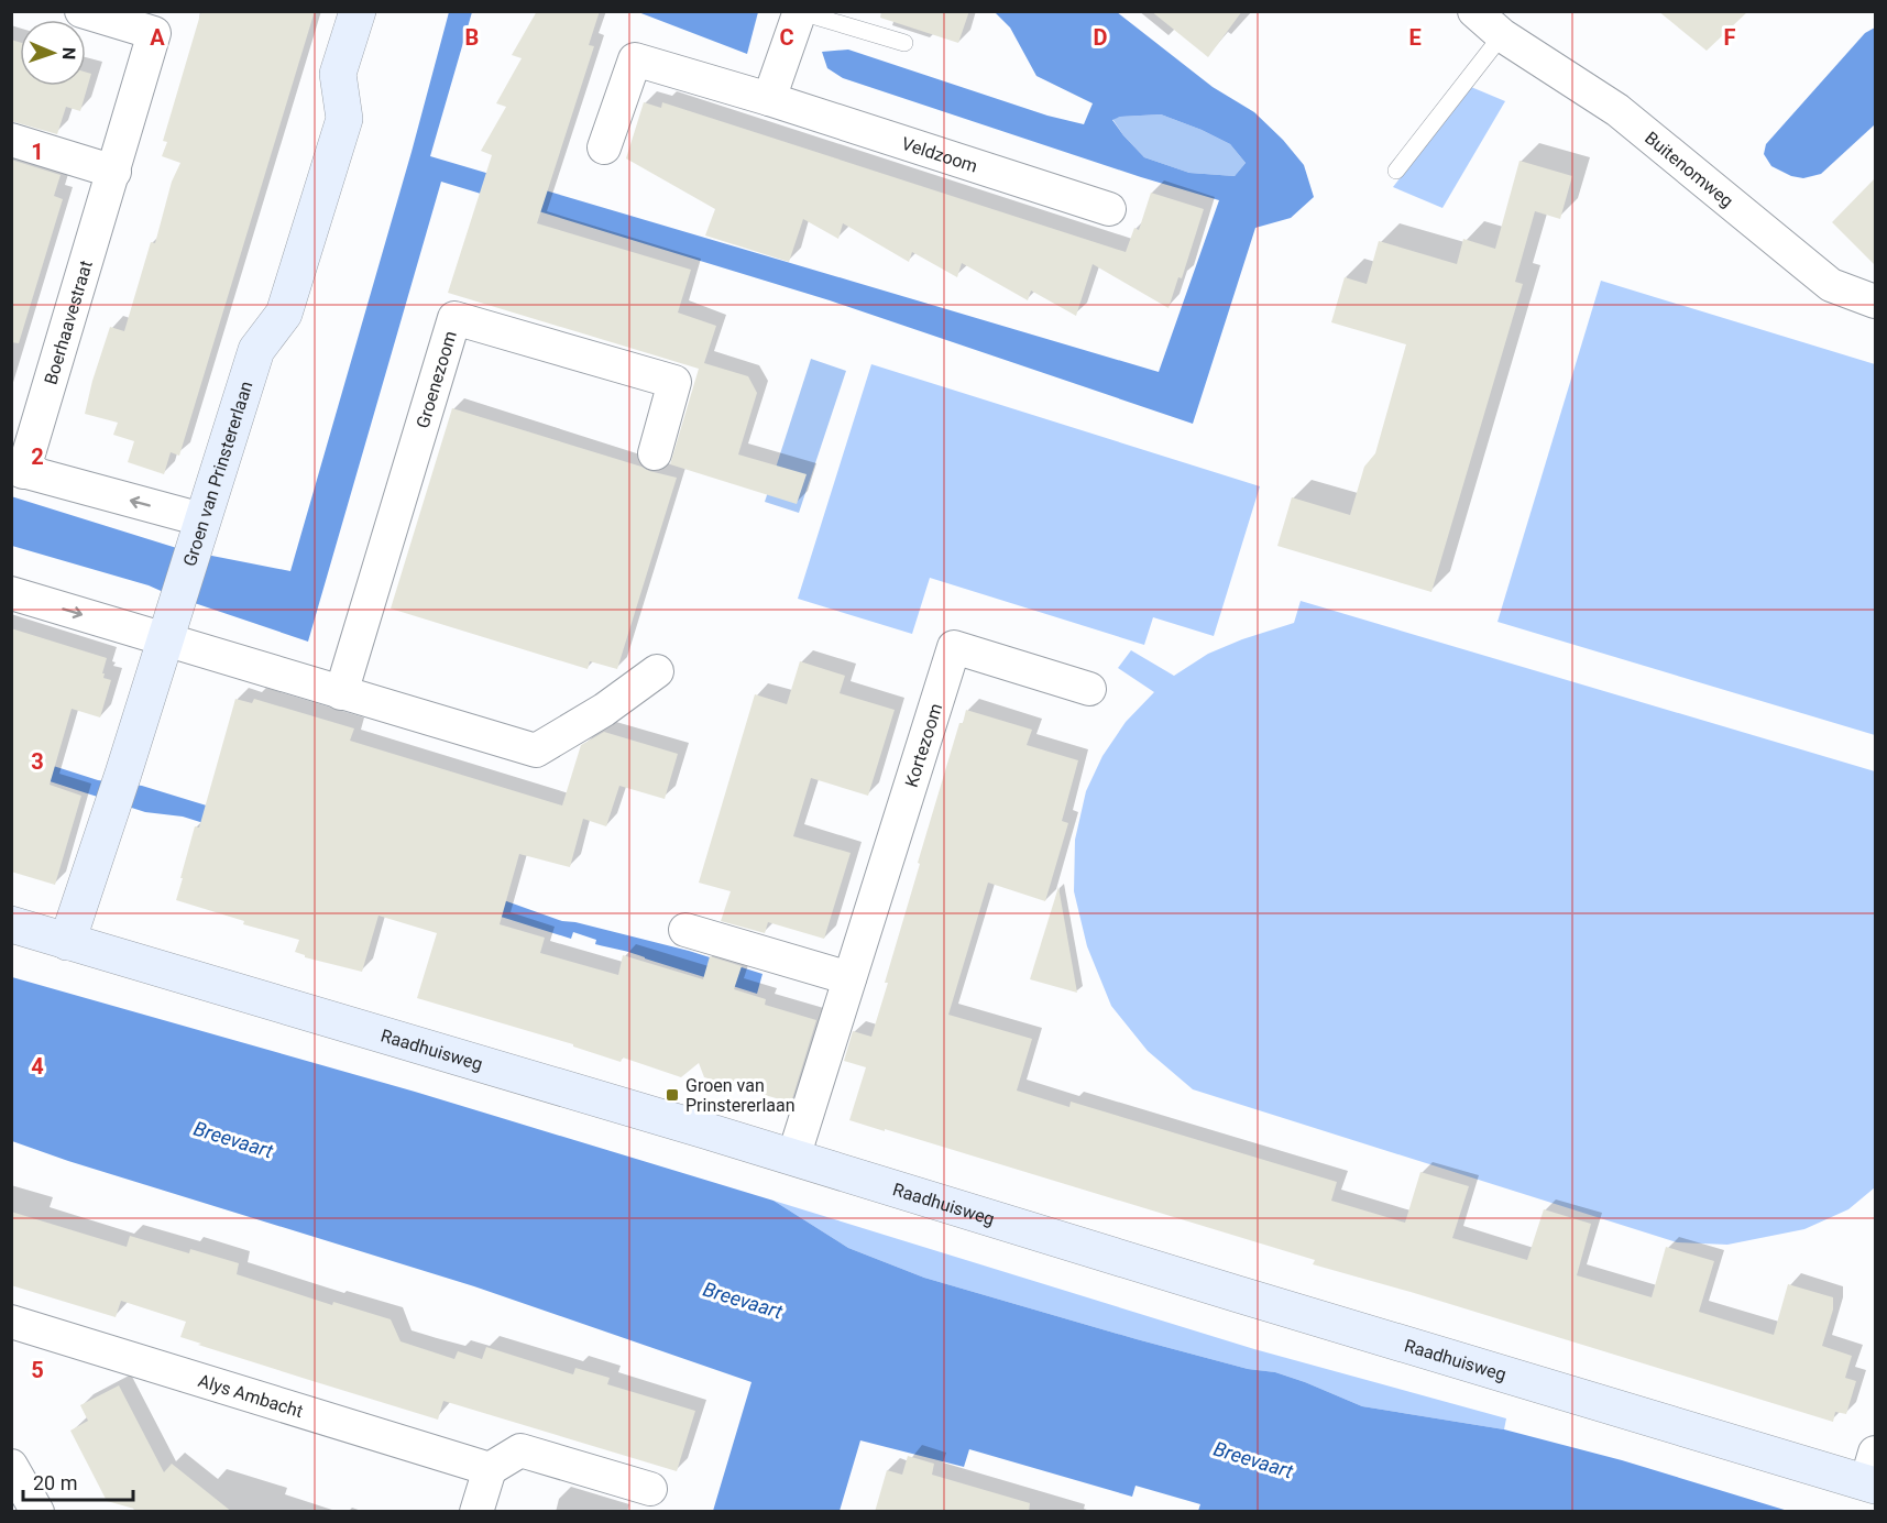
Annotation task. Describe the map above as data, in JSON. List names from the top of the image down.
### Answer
{
  "streets": {
    "street": [
      "Veldzoom",
      "Buitenomweg",
      "Boerhaavestraat",
      "Groenezoom",
      "Groen van Prinstererlaan",
      "Kortezoom",
      "Raadhuisweg",
      "Alys Ambacht"
    ]
  },
  "crossings": [
    ["Groen van Prinstererlaan", "Raadhuisweg"],
    ["Kortezoom", "Raadhuisweg"]
  ],
  "water": ["Breevaart"],
  "places": {
    "transit": ["Groen van Prinstererlaan"]
  },
  "scale_bar": "20 m",
  "north": "right",
  "grid": {
    "columns": [
      "A",
      "B",
      "C",
      "D",
      "E",
      "F"
    ],
    "rows": [
      "1",
      "2",
      "3",
      "4",
      "5"
    ]
  }
}
